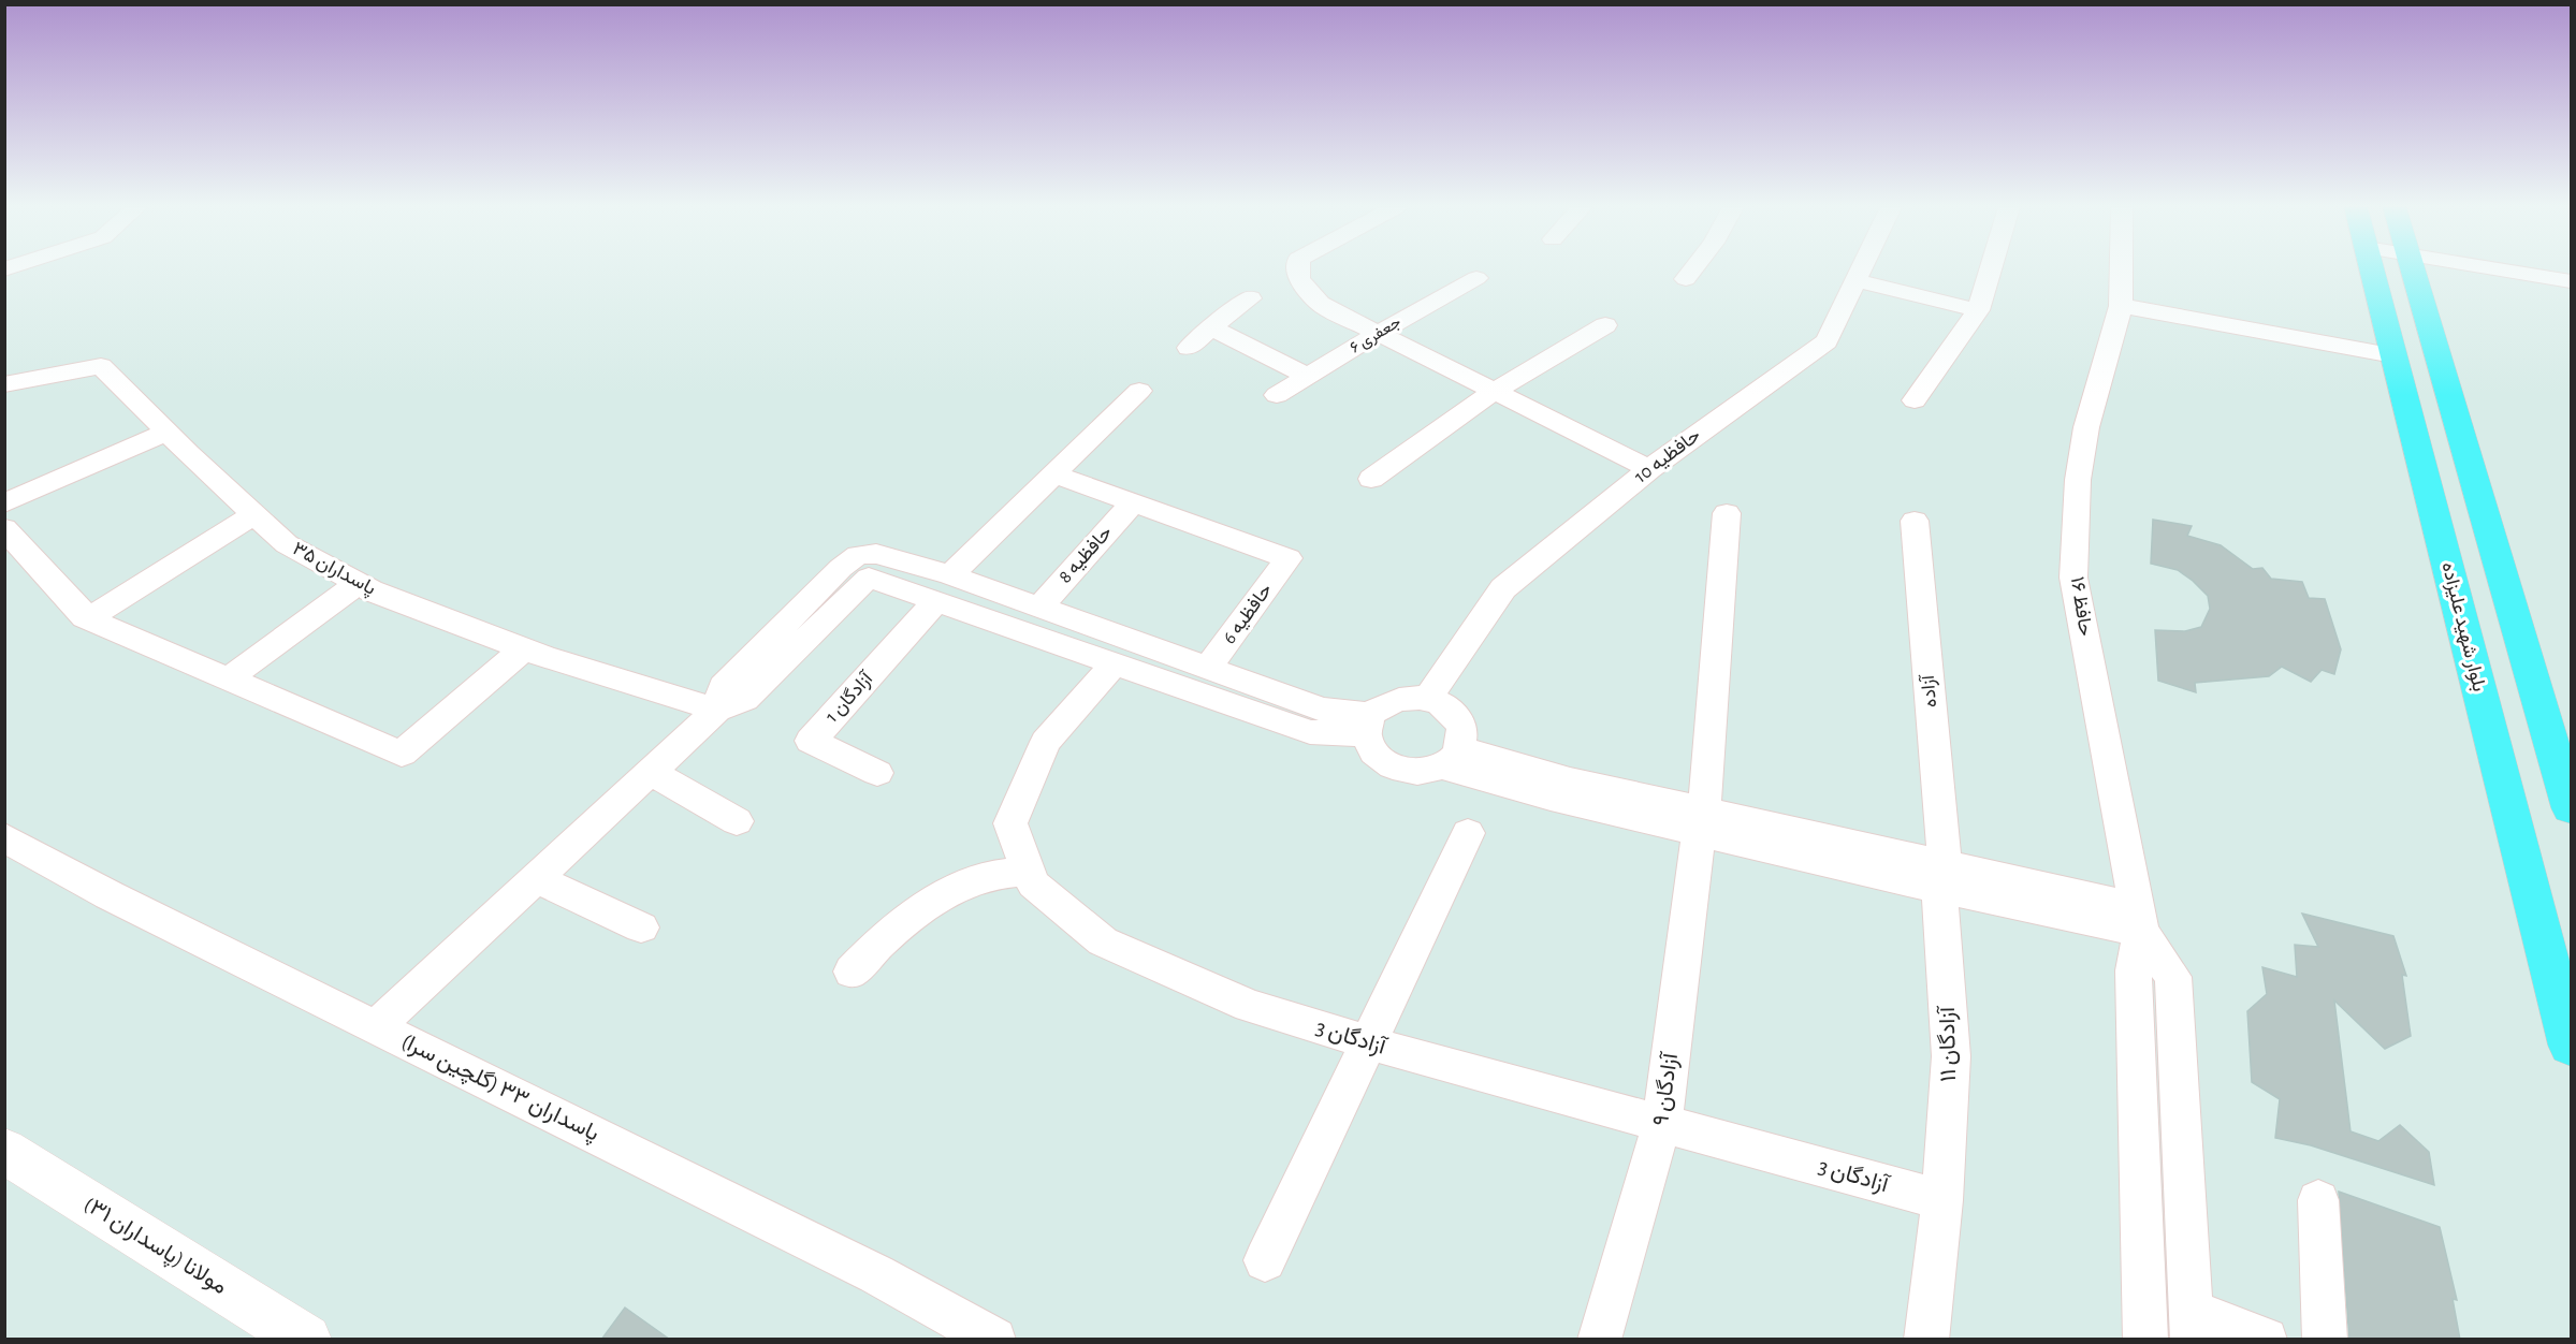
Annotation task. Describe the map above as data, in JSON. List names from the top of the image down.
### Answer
{
  "streets": {
    "main road": ["بلوار شهید علیزاده"],
    "street": [
      "جعفری ۶",
      "حافظیه 10",
      "حافظیه 8",
      "پاسداران ۳۵",
      "حافظ ۱۶",
      "حافظیه 6",
      "آزاده",
      "آزادگان 1",
      "آزادگان 3",
      "آزادگان ۱۱",
      "پاسداران ۳۳ (گلچین سرا)",
      "آزادگان ۹",
      "مولانا (پاسداران ۳۱)"
    ]
  },
  "crossings": [
    ["حافظیه 8", "حافظیه 6"],
    ["آزاده", "آزادگان ۱۱"],
    ["آزادگان 3", "آزادگان ۱۱"],
    ["آزادگان 3", "آزادگان ۹"]
  ]
}
